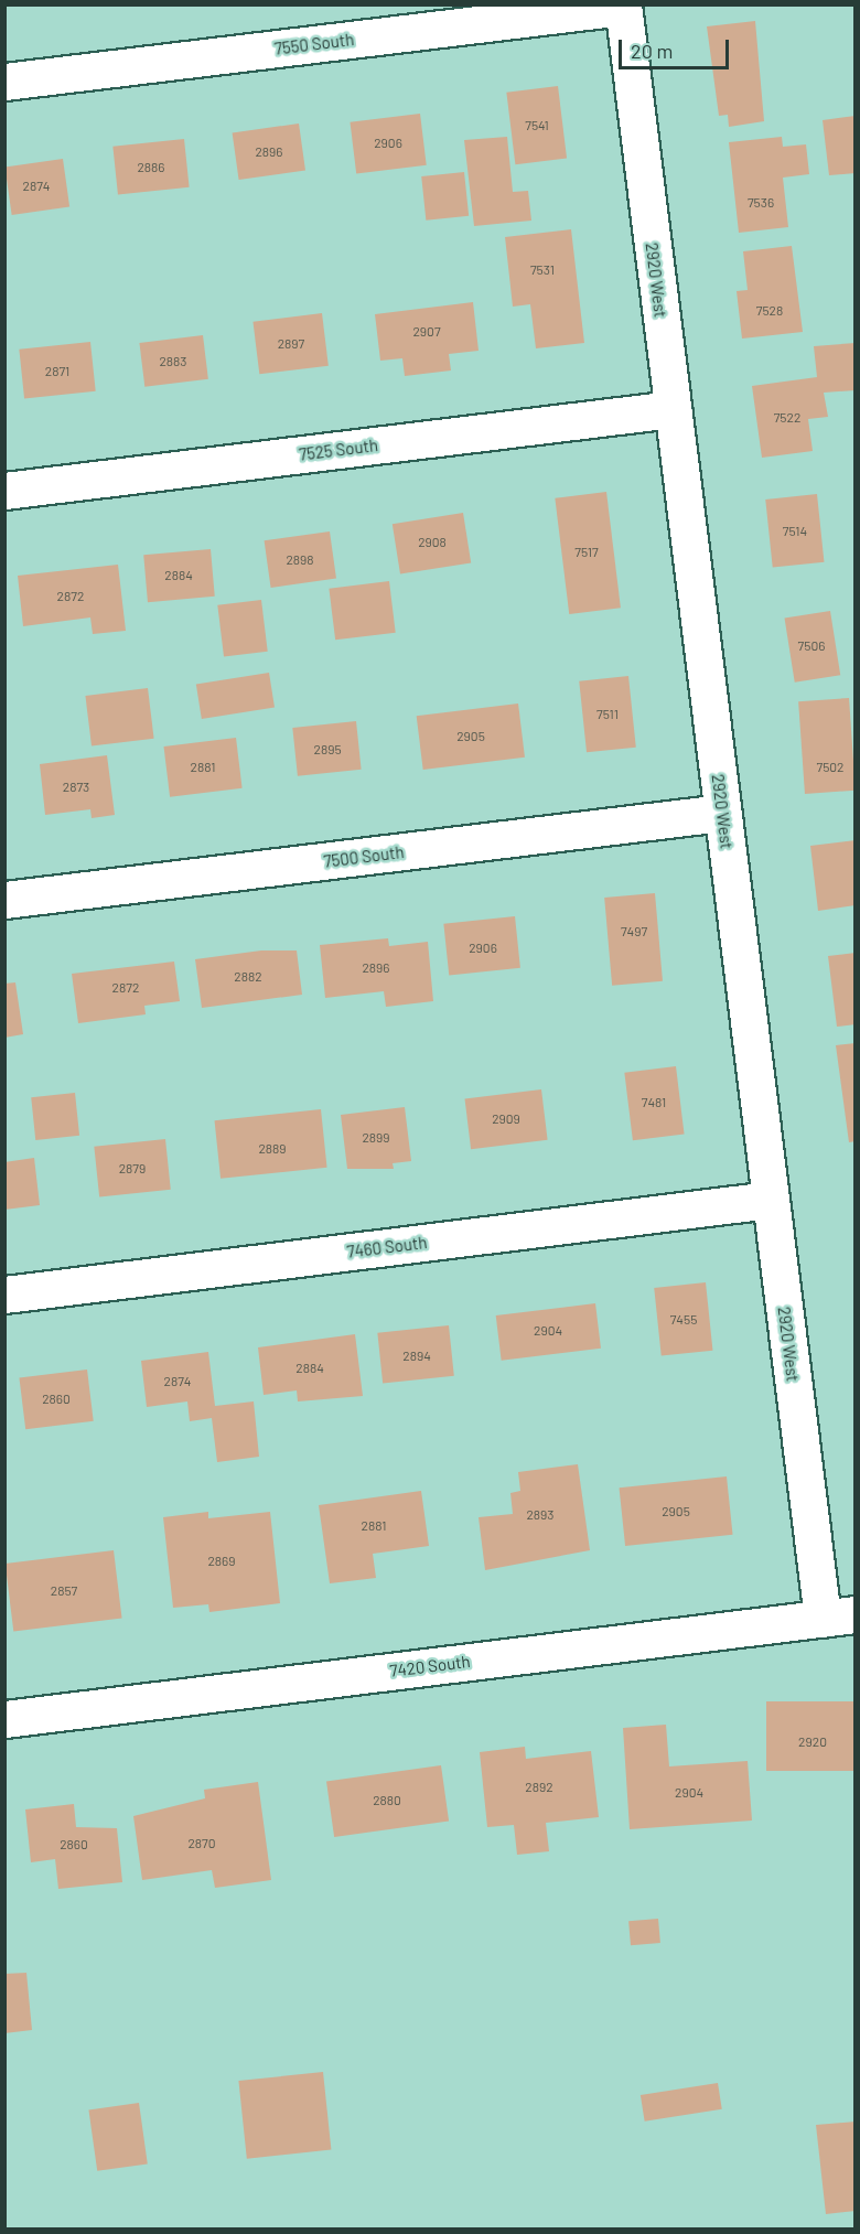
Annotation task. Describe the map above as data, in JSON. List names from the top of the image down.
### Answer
{
  "streets": {
    "street": [
      "7550 South",
      "2920 West",
      "7525 South",
      "7500 South",
      "7460 South",
      "7420 South"
    ]
  },
  "crossings": [
    ["7550 South", "2920 West"],
    ["2920 West", "7525 South"],
    ["2920 West", "7500 South"],
    ["2920 West", "7460 South"],
    ["2920 West", "7420 South"]
  ],
  "house_numbers": [
    "7541",
    "2906",
    "2896",
    "2886",
    "2874",
    "7536",
    "7531",
    "7528",
    "2907",
    "2897",
    "2883",
    "2871",
    "7522",
    "7514",
    "2908",
    "7517",
    "2898",
    "2884",
    "2872",
    "7506",
    "7511",
    "2905",
    "2895",
    "2881",
    "7502",
    "2873",
    "7497",
    "2906",
    "2896",
    "2882",
    "2872",
    "7481",
    "2909",
    "2899",
    "2889",
    "2879",
    "7455",
    "2904",
    "2894",
    "2884",
    "2874",
    "2860",
    "2905",
    "2893",
    "2881",
    "2869",
    "2857",
    "2920",
    "2892",
    "2904",
    "2880",
    "2870",
    "2860"
  ],
  "scale_bar": "20 m"
}
